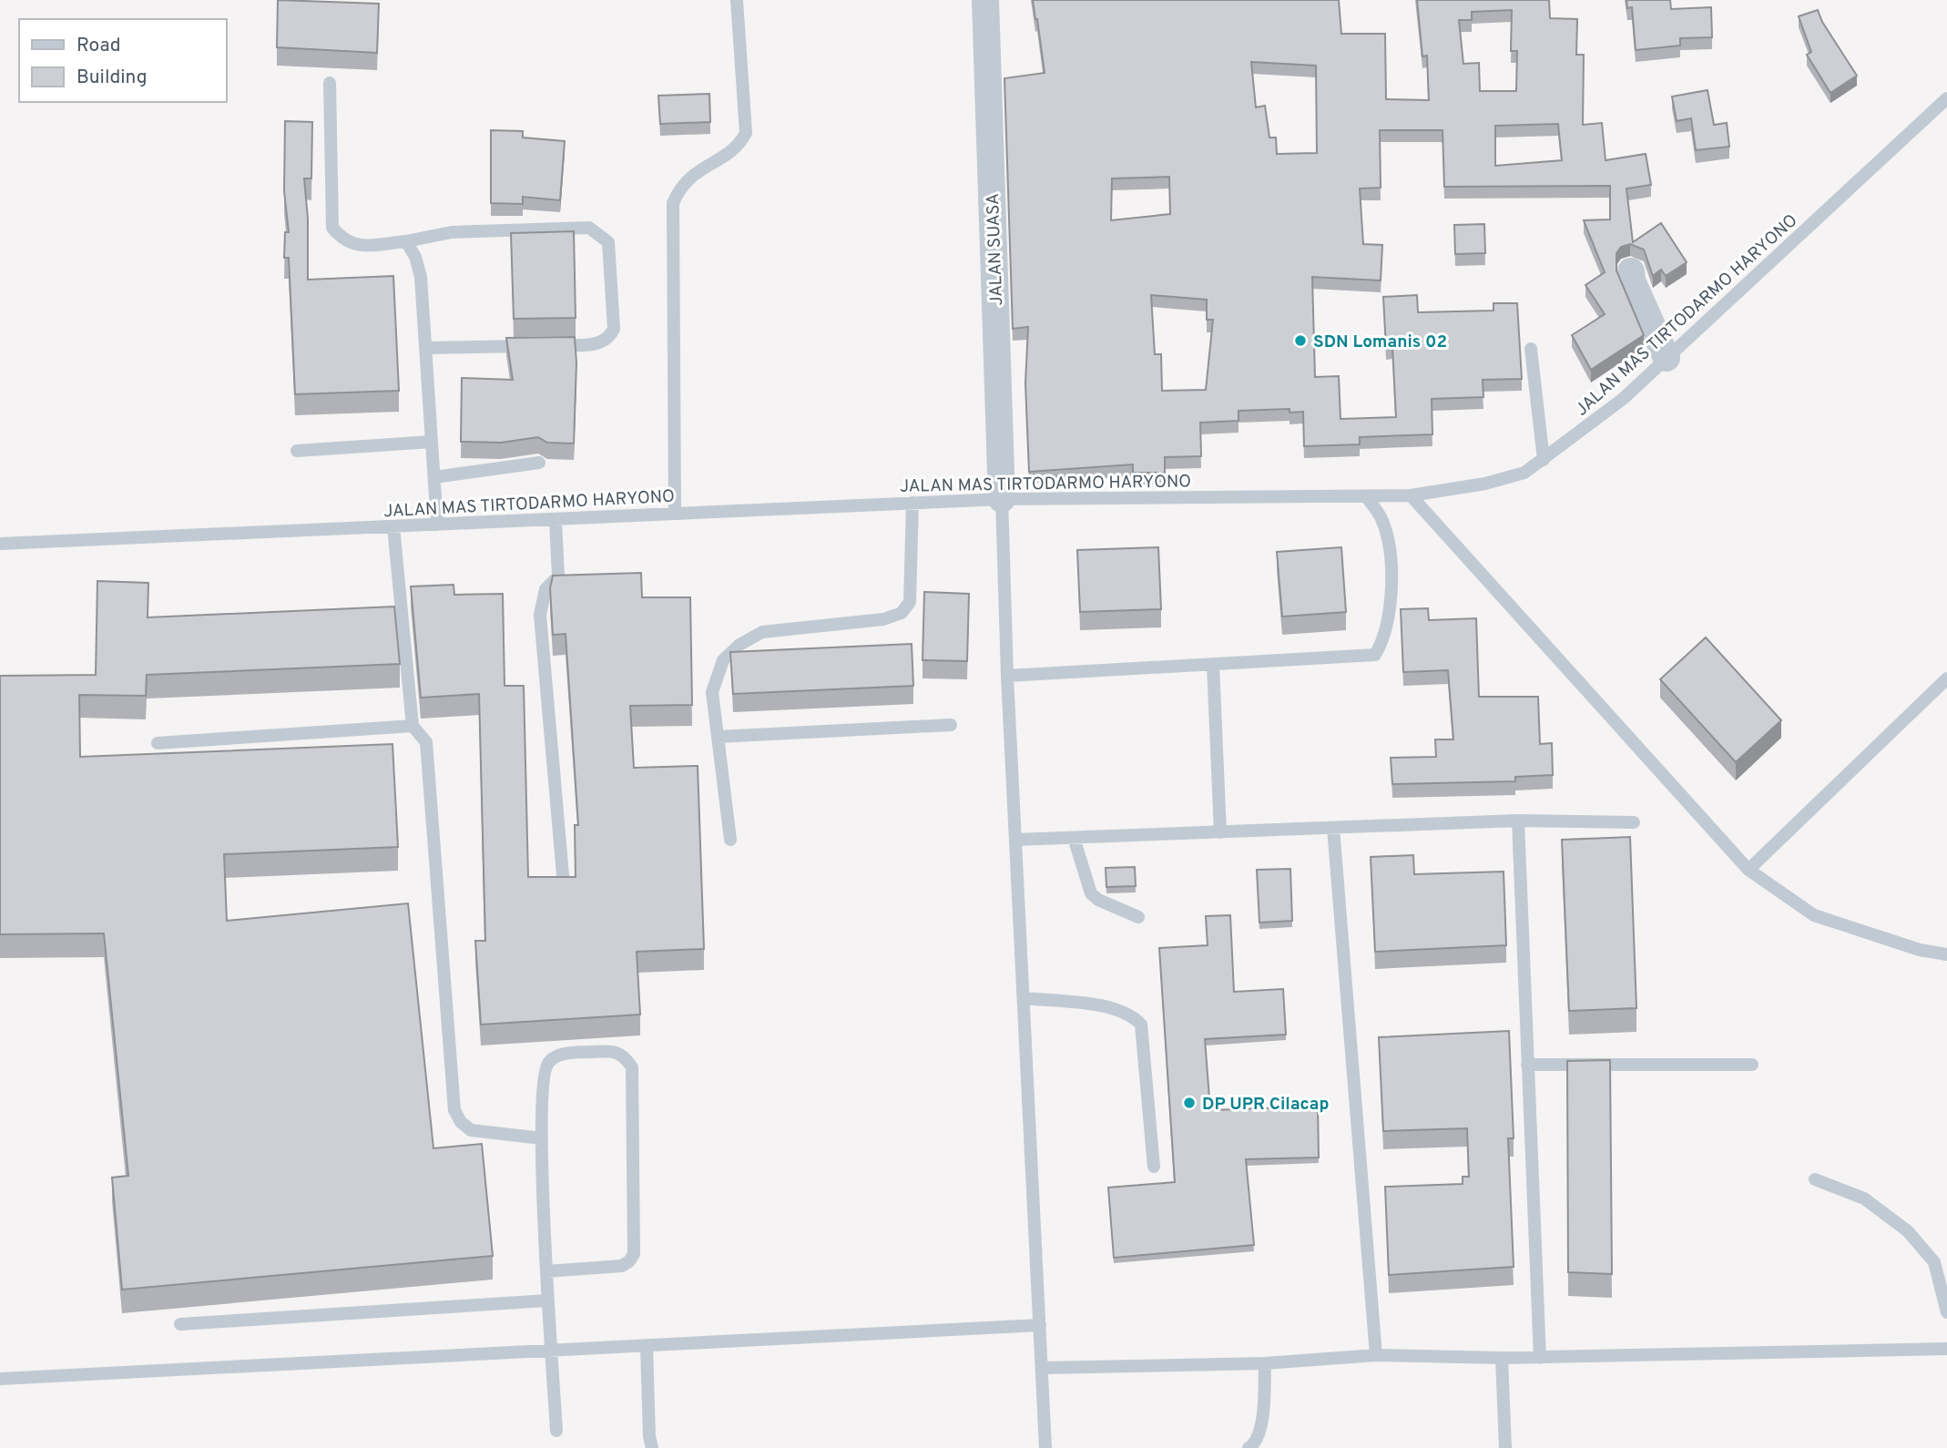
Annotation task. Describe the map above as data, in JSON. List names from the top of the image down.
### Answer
{
  "streets": {
    "street": ["JALAN SUASA"],
    "lane": ["JALAN MAS TIRTODARMO HARYONO"]
  },
  "crossings": [
    ["JALAN SUASA", "JALAN MAS TIRTODARMO HARYONO"]
  ],
  "places": ["SDN Lomanis 02", "DP UPR Cilacap"],
  "legend": ["Road", "Building"]
}
